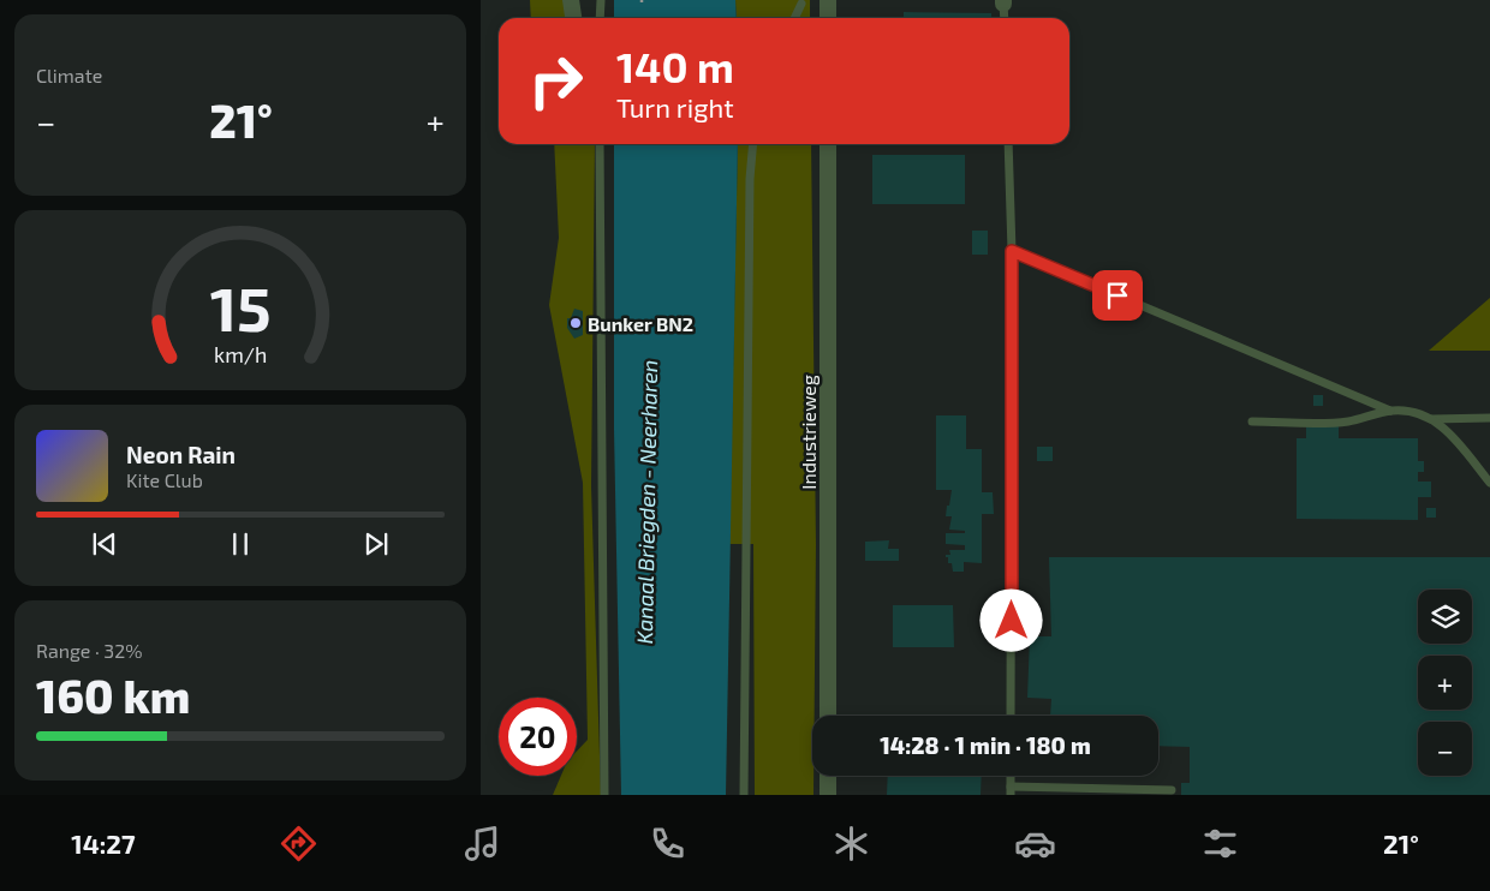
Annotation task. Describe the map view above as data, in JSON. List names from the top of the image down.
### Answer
{
  "streets": {
    "street": ["Industrieweg"]
  },
  "water": ["Kanaal Briegden - Neerharen"],
  "places": ["Bunker BN2"],
  "page": {
    "tile": [
      "Climate",
      ["Range · 32%", "160 km"]
    ],
    "turn": ["140 m", "Turn right"],
    "heat": ["−", "21°", "+"],
    "song": ["Neon Rain", "Kite Club"],
    "map_buttons": ["+", "−"],
    "limit": "20",
    "trip": "14:28 · 1 min · 180 m",
    "tabs": ["14:27", "21°"],
    "gauge": ["15", "km/h"]
  }
}
